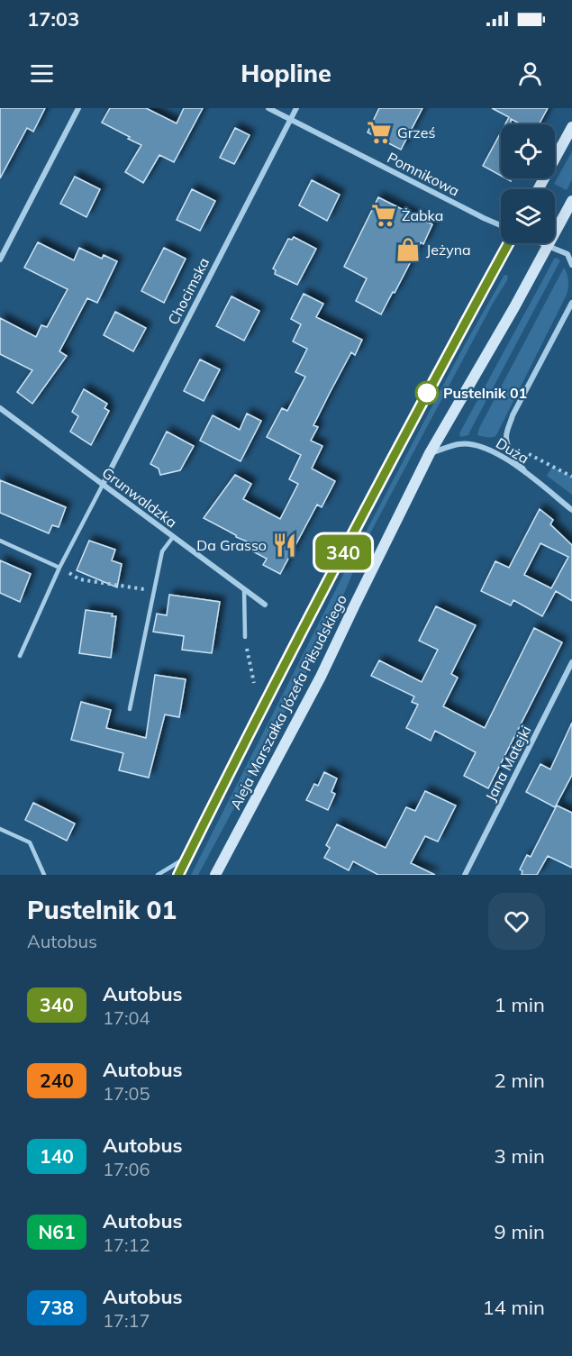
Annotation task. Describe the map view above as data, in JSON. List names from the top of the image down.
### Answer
{
  "streets": {
    "main road": ["Aleja Marszałka Józefa Piłsudskiego"],
    "street": [
      "Pomnikowa",
      "Chocimska",
      "Duża",
      "Grunwaldzka",
      "Jana Matejki"
    ]
  },
  "crossings": [
    ["Pomnikowa", "Chocimska"],
    ["Chocimska", "Grunwaldzka"],
    ["Duża", "Aleja Marszałka Józefa Piłsudskiego"]
  ],
  "places": {
    "supermarket": ["Grześ", "Żabka"],
    "shop": ["Jeżyna"],
    "other": ["Pustelnik 01"],
    "restaurant": ["Da Grasso"]
  },
  "lines": ["bus line 340"],
  "page": {
    "status": "17:03",
    "header": "Hopline",
    "on_map": "340",
    "heading": ["Pustelnik 01", "Autobus"],
    "list": [
      {
        "mark": "340",
        "name": "Autobus",
        "note": "17:04",
        "value": "1 min"
      },
      {
        "mark": "240",
        "name": "Autobus",
        "note": "17:05",
        "value": "2 min"
      },
      {
        "mark": "140",
        "name": "Autobus",
        "note": "17:06",
        "value": "3 min"
      },
      {
        "mark": "N61",
        "name": "Autobus",
        "note": "17:12",
        "value": "9 min"
      },
      {
        "mark": "738",
        "name": "Autobus",
        "note": "17:17",
        "value": "14 min"
      }
    ]
  }
}
